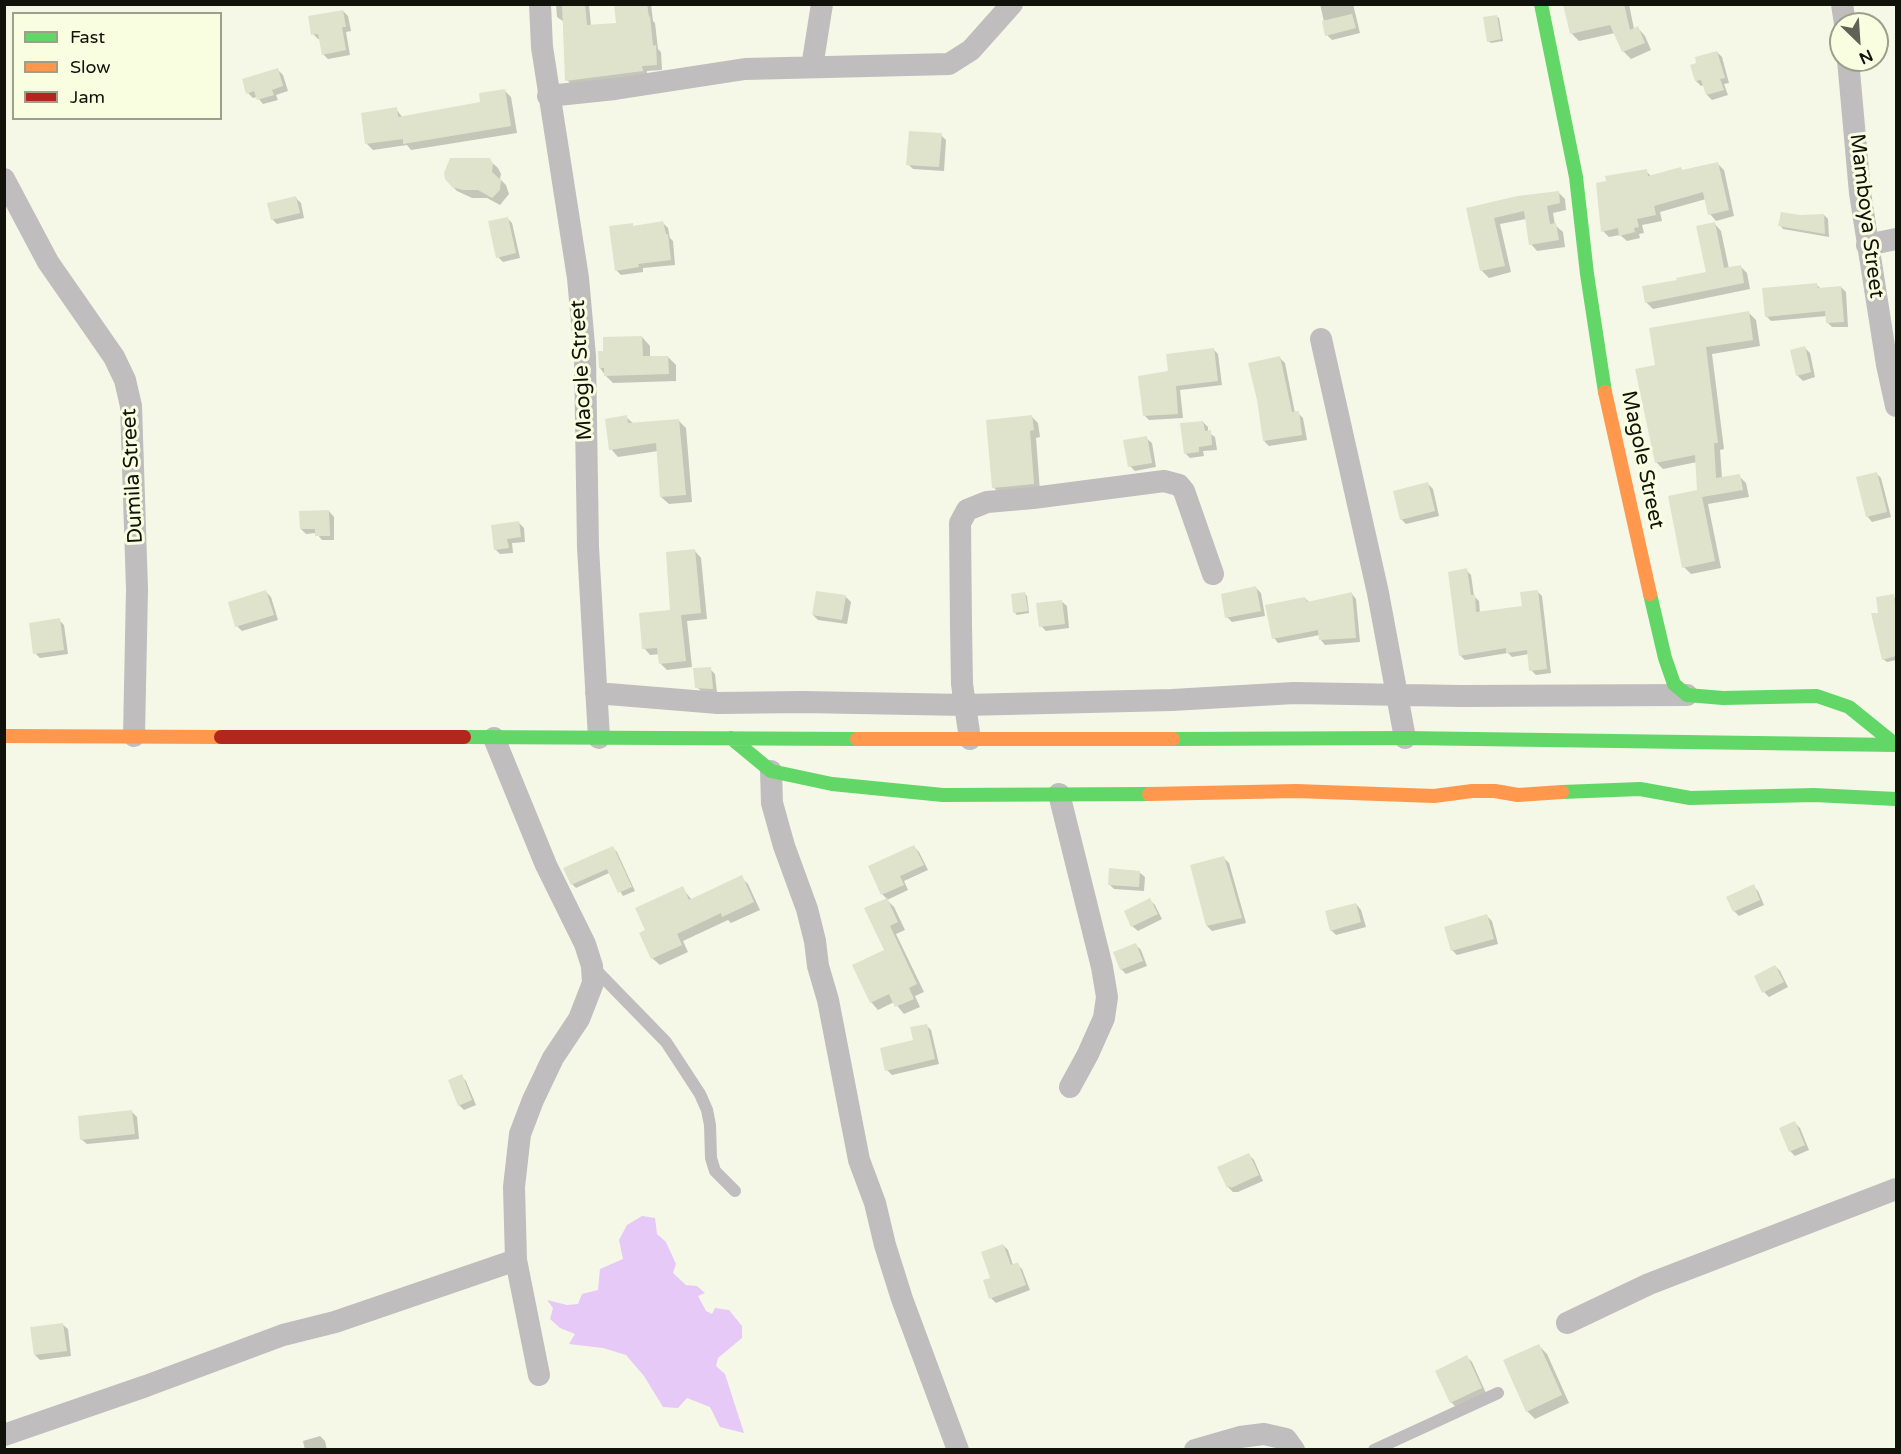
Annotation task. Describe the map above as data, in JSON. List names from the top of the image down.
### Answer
{
  "streets": {
    "main road": ["Magole Street"],
    "street": ["Mamboya Street", "Maogle Street", "Dumila Street"]
  },
  "legend": ["Fast", "Slow", "Jam"],
  "north": "bottom right"
}
